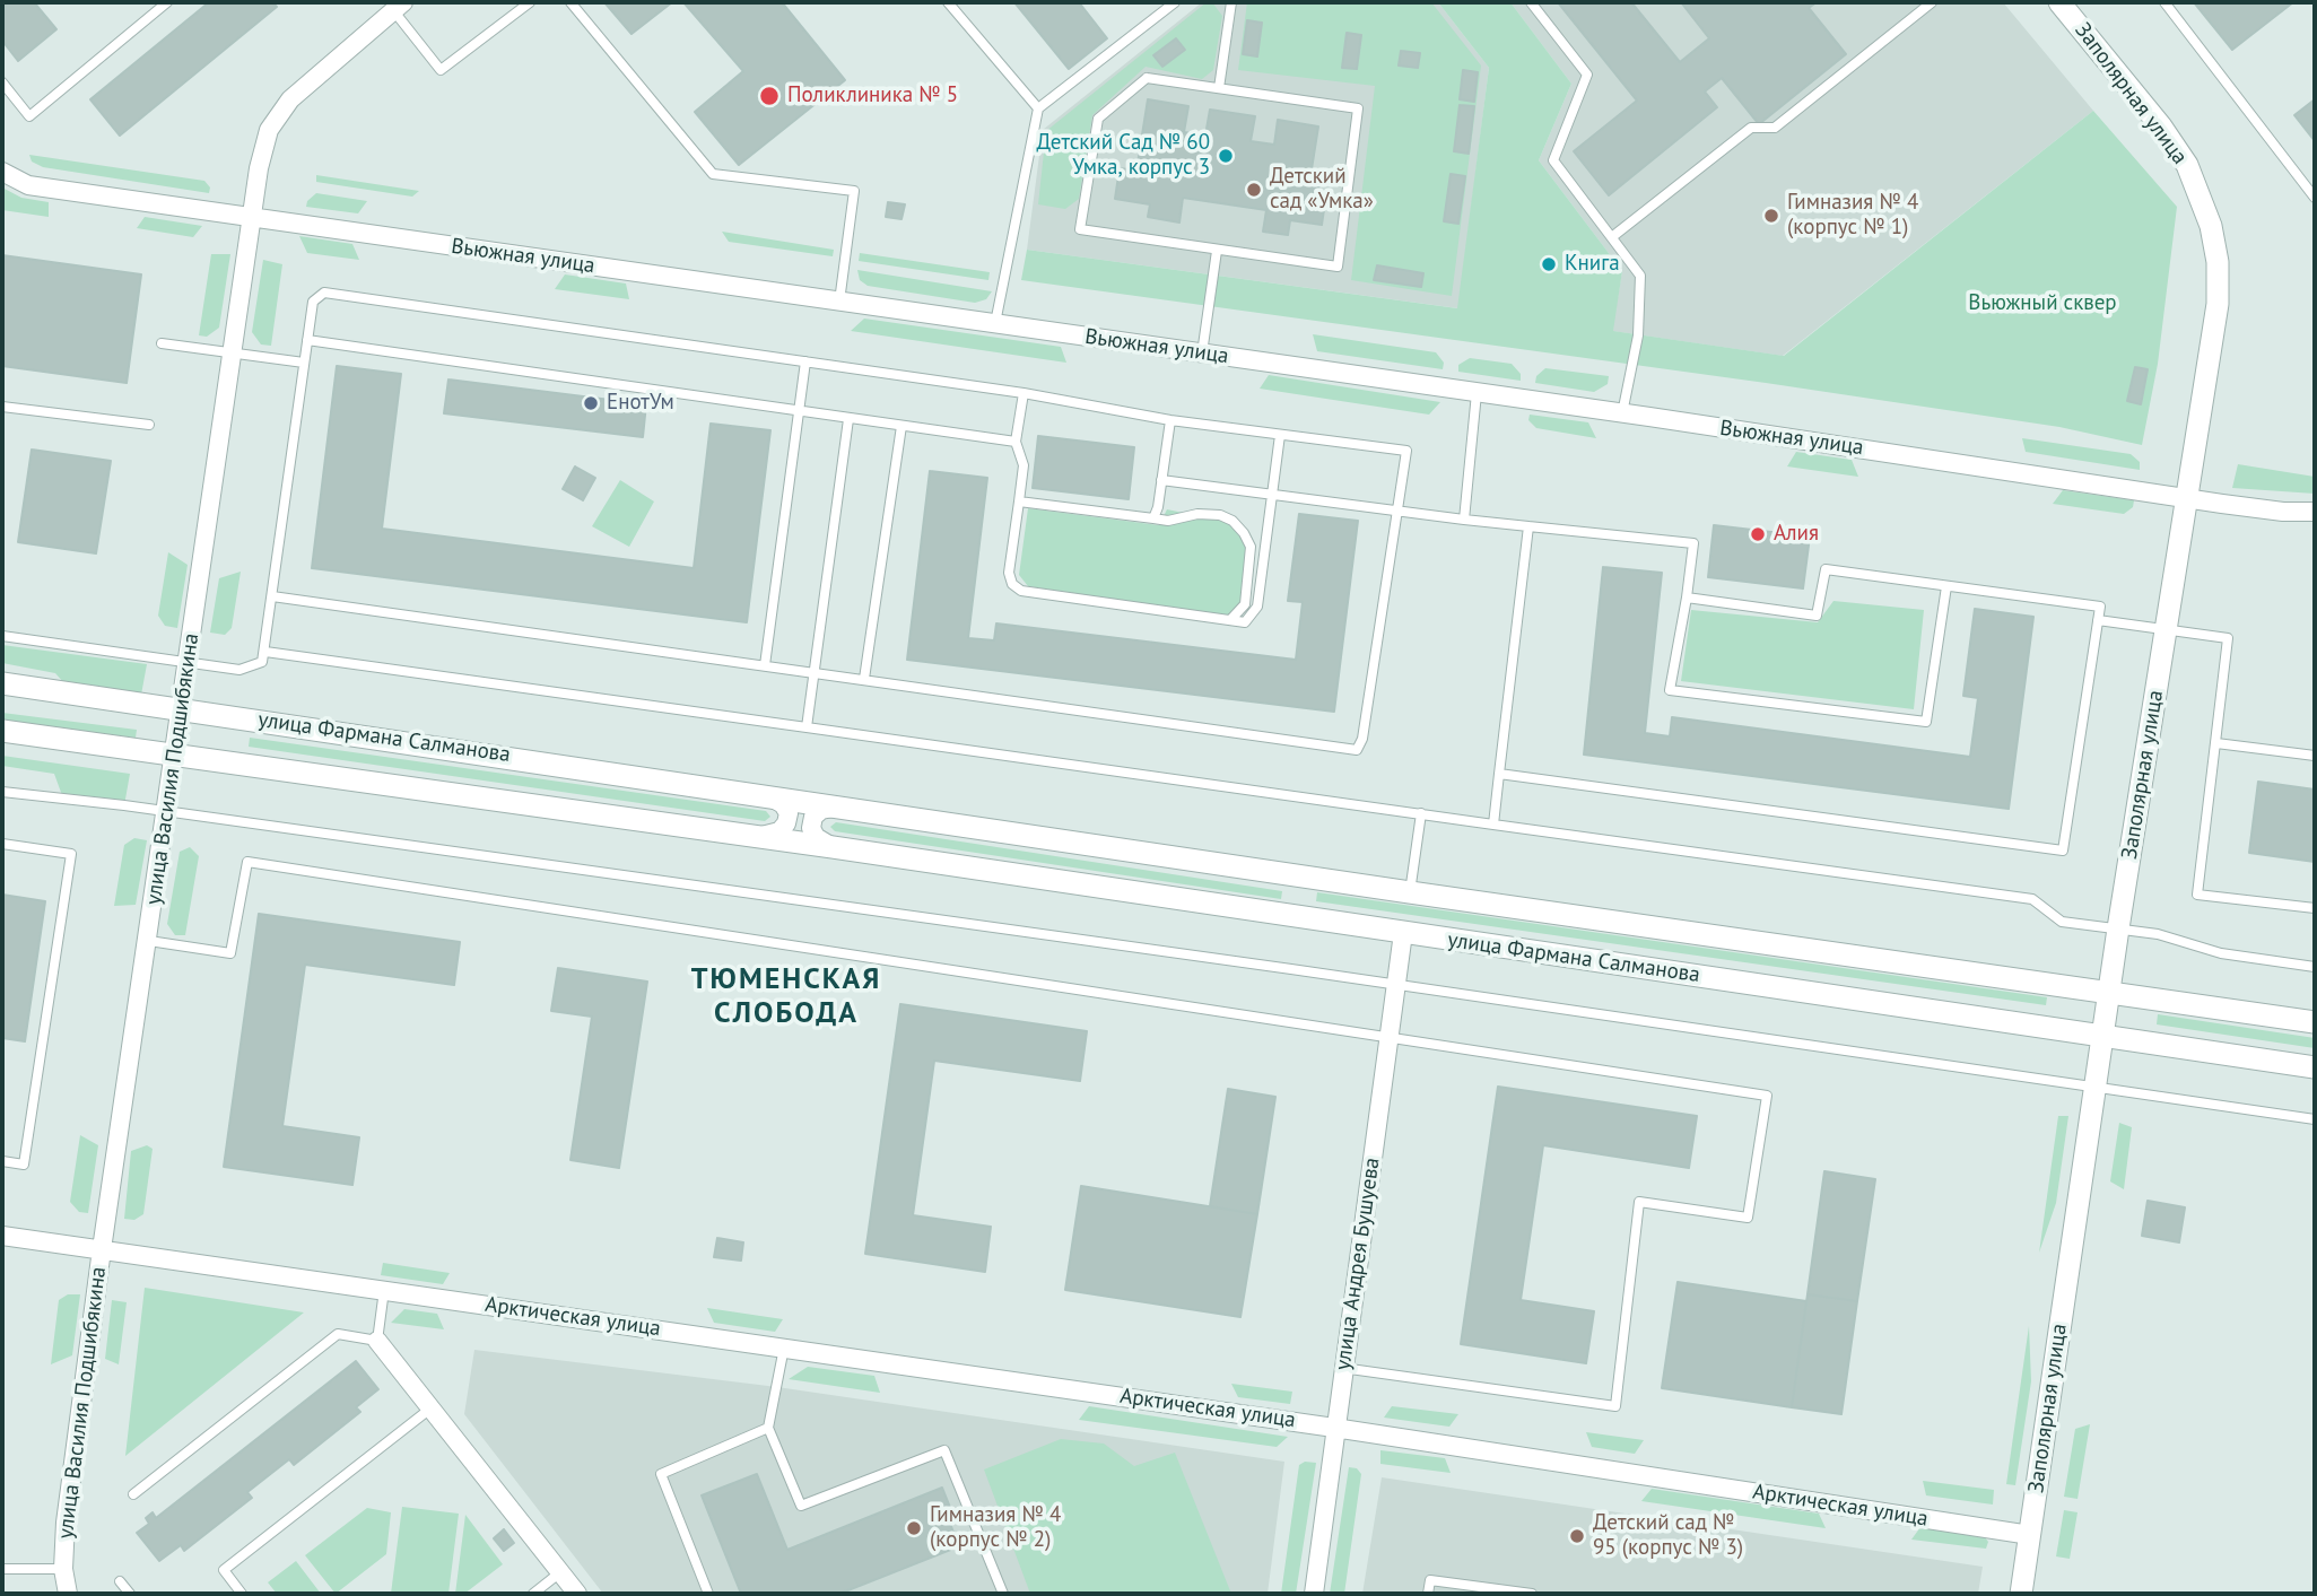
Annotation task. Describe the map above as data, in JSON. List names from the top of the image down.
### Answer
{
  "streets": {
    "street": [
      "Заполярная улица",
      "Вьюжная улица",
      "улица Фармана Салманова",
      "улица Василия Подшибякина",
      "улица Андрея Бушуева",
      "Арктическая улица"
    ]
  },
  "crossings": [
    ["Заполярная улица", "Вьюжная улица"],
    ["Заполярная улица", "улица Фармана Салманова"],
    ["Заполярная улица", "Арктическая улица"],
    ["Вьюжная улица", "улица Василия Подшибякина"],
    ["улица Фармана Салманова", "улица Василия Подшибякина"],
    ["улица Фармана Салманова", "улица Андрея Бушуева"],
    ["улица Василия Подшибякина", "Арктическая улица"],
    ["улица Андрея Бушуева", "Арктическая улица"]
  ],
  "districts": ["ТЮМЕНСКАЯ СЛОБОДА"],
  "parks": ["Вьюжный сквер"],
  "places": [
    "Поликлиника № 5",
    "Детский Сад № 60 Умка, корпус 3",
    "Детский сад «Умка»",
    "Гимназия № 4 (корпус № 1)",
    "Книга",
    "ЕнотУм",
    "Алия",
    "Гимназия № 4 (корпус № 2)",
    "Детский сад № 95 (корпус № 3)"
  ]
}
